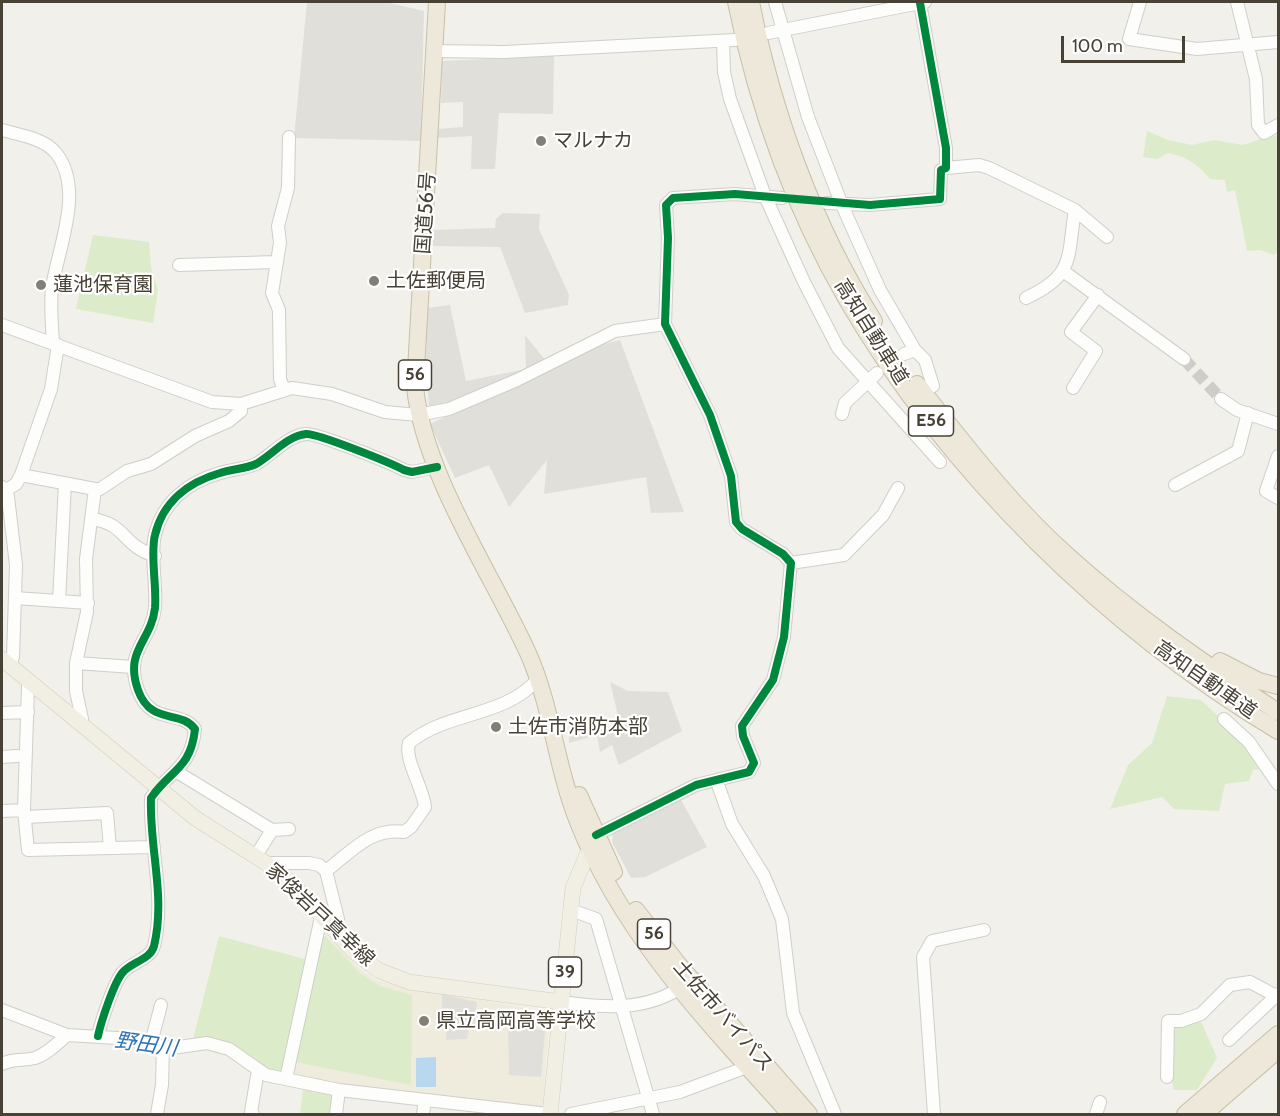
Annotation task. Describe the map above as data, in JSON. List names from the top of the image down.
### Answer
{
  "streets": {
    "highway": [
      "国道56号",
      "高知自動車道",
      "56",
      "E56",
      "土佐市バイパス"
    ],
    "main road": ["家俊岩戸真幸線", "39"]
  },
  "crossings": [
    ["国道56号", "土佐市バイパス"],
    ["家俊岩戸真幸線", "39"],
    ["39", "土佐市バイパス"]
  ],
  "water": ["野田川"],
  "places": [
    "マルナカ",
    "土佐郵便局",
    "蓮池保育園",
    "土佐市消防本部",
    "県立高岡高等学校"
  ],
  "scale_bar": "100 m"
}
